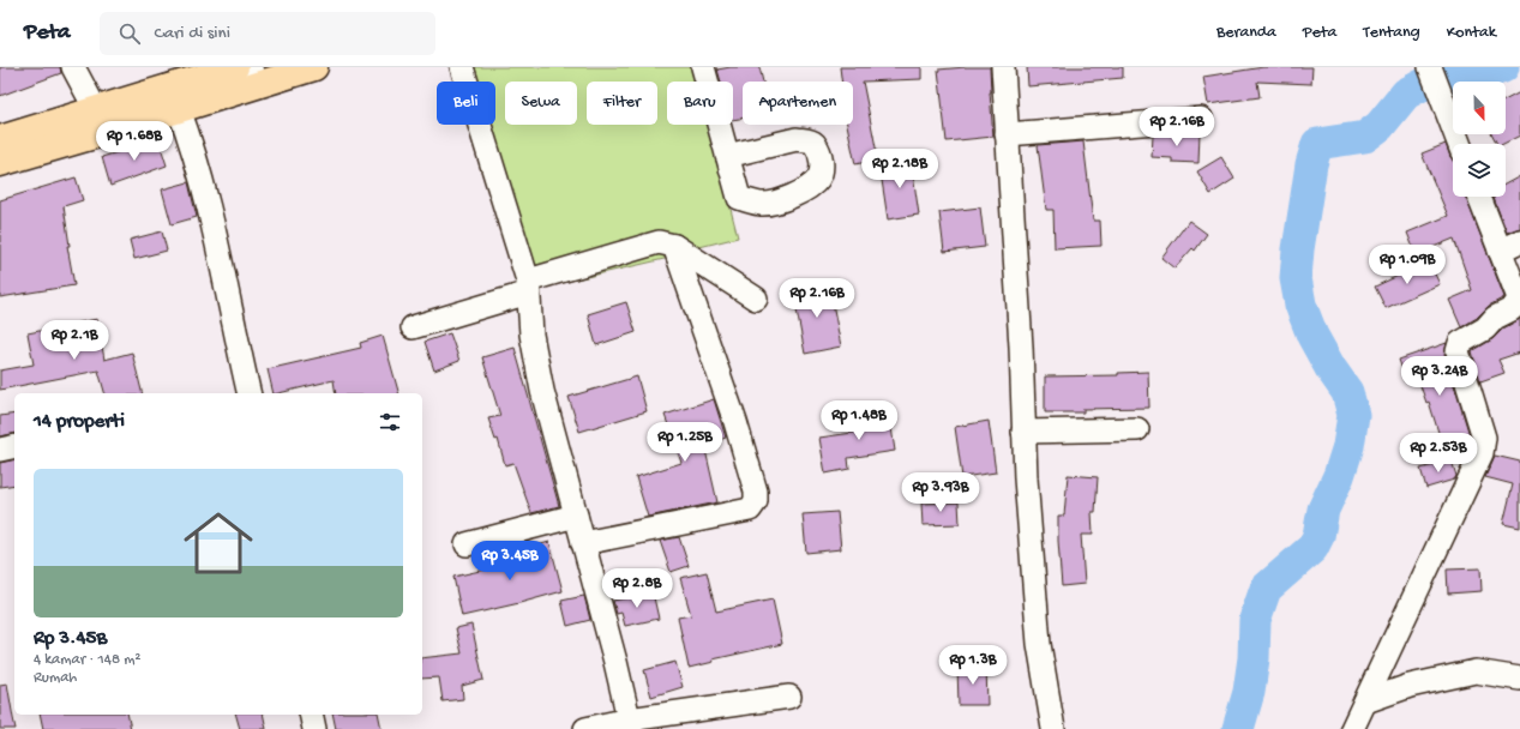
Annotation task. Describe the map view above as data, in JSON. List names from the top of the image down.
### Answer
{
  "north": "bottom",
  "page": {
    "header": "Peta",
    "search": "Cari di sini",
    "nav": [
      "Beranda",
      "Peta",
      "Tentang",
      "Kontak"
    ],
    "chip": [
      "Beli",
      "Sewa",
      "Filter",
      "Baru",
      "Apartemen"
    ],
    "price": [
      "Rp 2.16B",
      "Rp 1.68B",
      "Rp 2.18B",
      "Rp 1.09B",
      "Rp 2.16B",
      "Rp 2.1B",
      "Rp 3.24B",
      "Rp 1.48B",
      "Rp 1.25B",
      "Rp 2.53B",
      "Rp 3.93B",
      "Rp 3.45B",
      "Rp 2.8B",
      "Rp 1.3B"
    ],
    "heading": "14 properti",
    "list": [
      {
        "name": "Rp 3.45B",
        "note": "4 kamar · 148 m² · Rumah"
      }
    ]
  }
}
